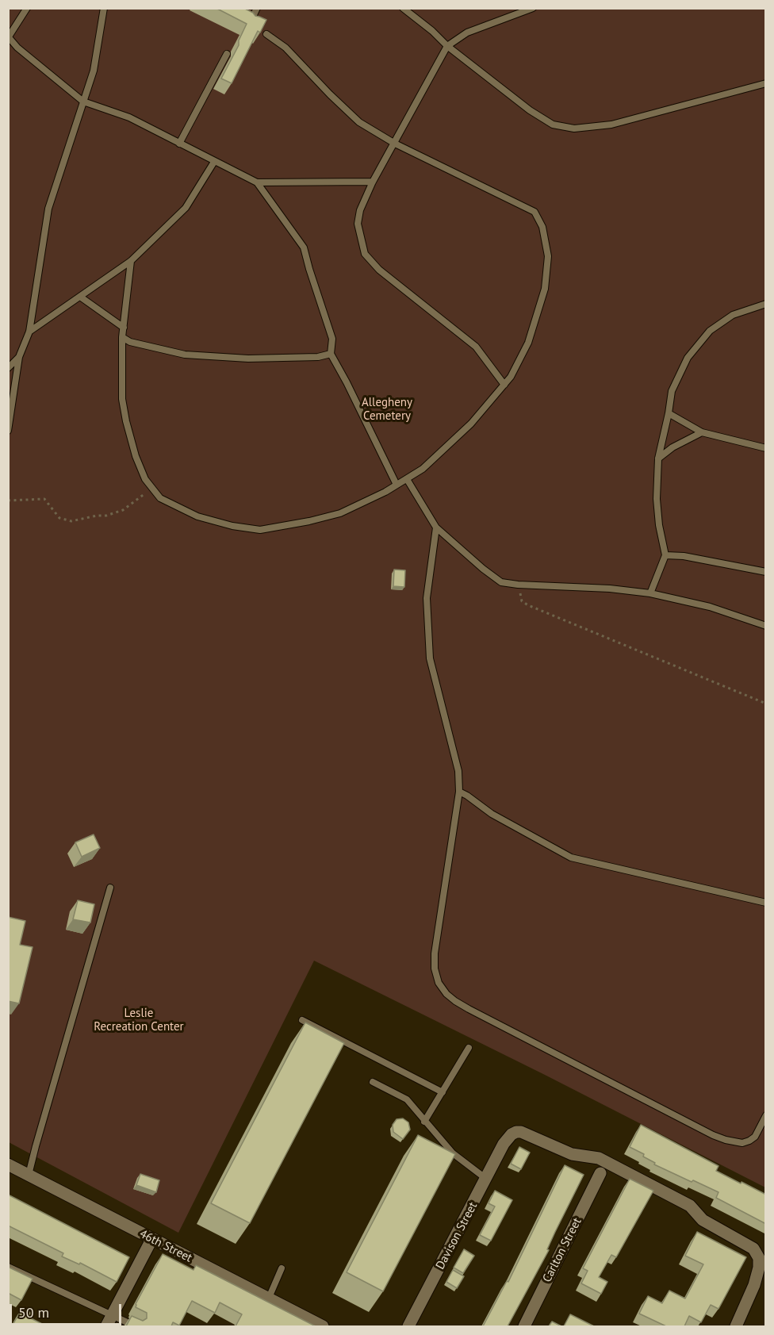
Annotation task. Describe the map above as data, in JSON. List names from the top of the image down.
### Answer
{
  "streets": {
    "street": ["Davison Street", "46th Street", "Carlton Street"]
  },
  "parks": ["Allegheny Cemetery", "Leslie Recreation Center"],
  "scale_bar": "50 m"
}
